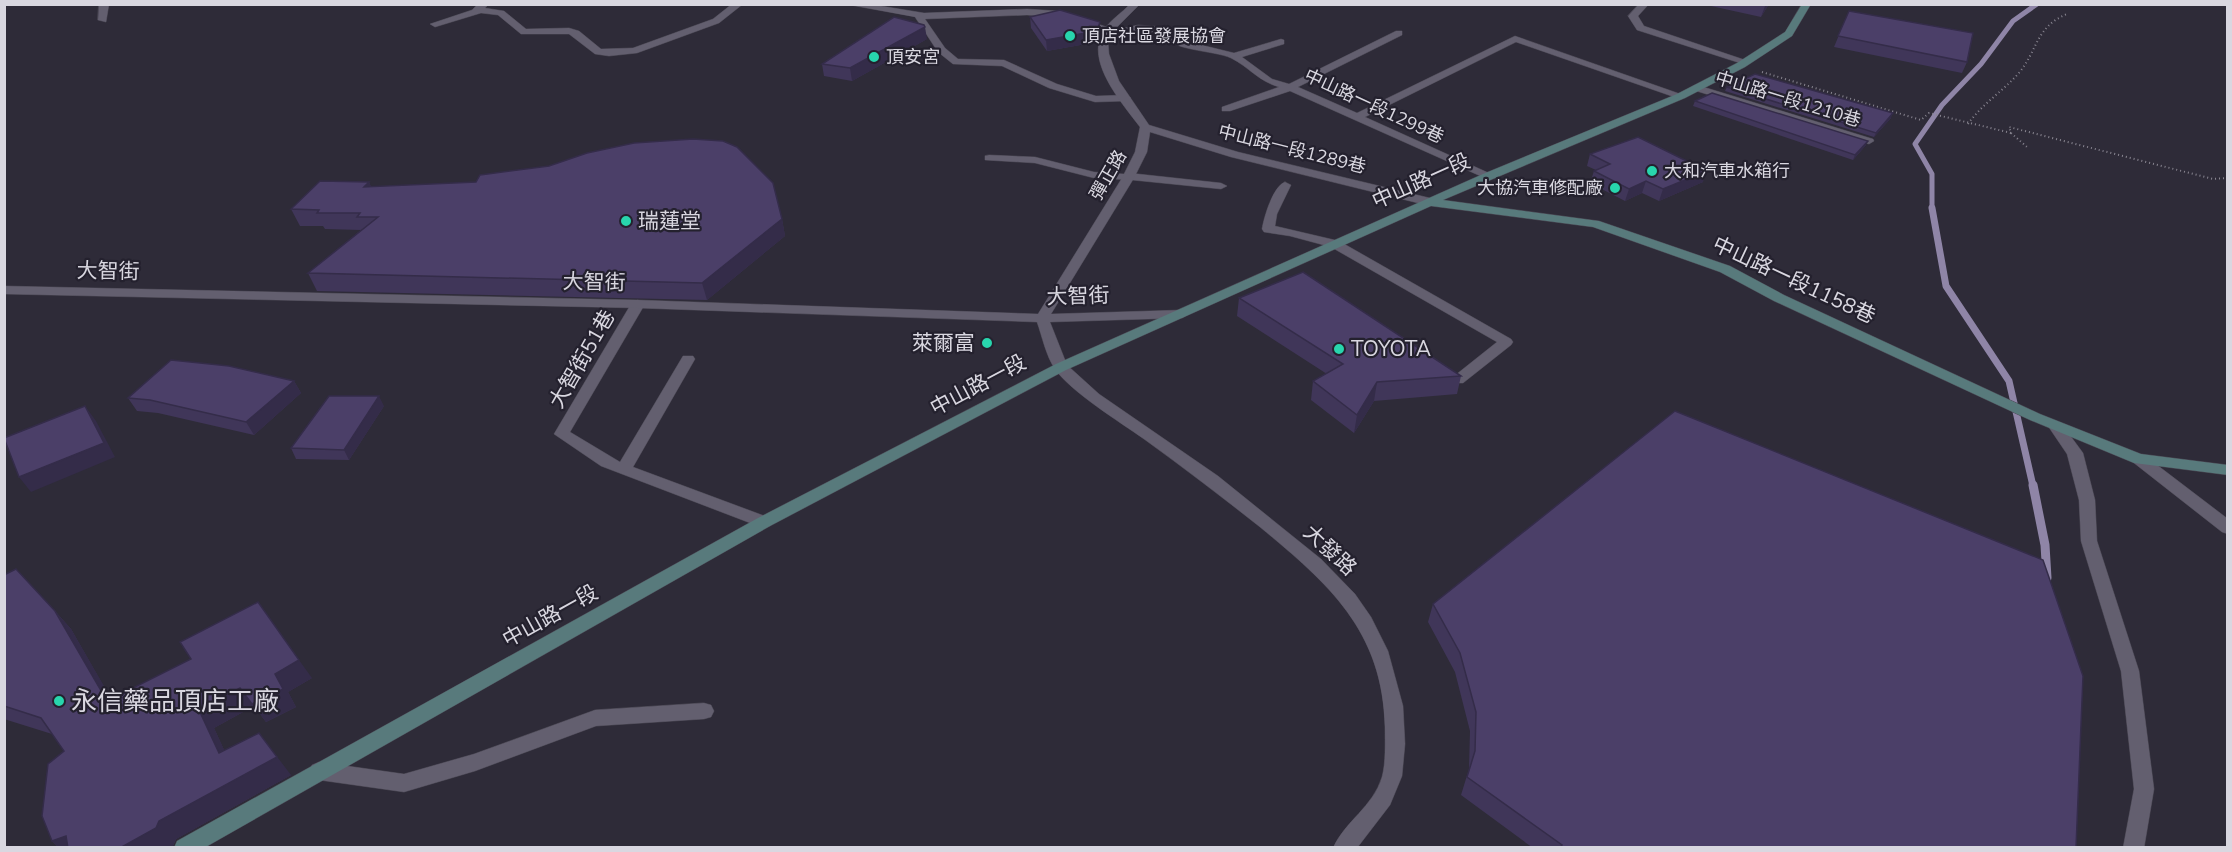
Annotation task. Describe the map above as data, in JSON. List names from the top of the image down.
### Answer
{
  "streets": {
    "street": [
      "中山路一段1210巷",
      "中山路一段1299巷",
      "中山路一段1289巷",
      "彈正路",
      "中山路一段",
      "大智街",
      "中山路一段1158巷",
      "大智街51巷",
      "大發路"
    ]
  },
  "crossings": [
    ["中山路一段1210巷", "中山路一段"],
    ["中山路一段1299巷", "中山路一段"],
    ["中山路一段1289巷", "彈正路"],
    ["中山路一段1289巷", "中山路一段"],
    ["中山路一段1289巷", "中山路一段1158巷"],
    ["彈正路", "大智街"],
    ["中山路一段", "大智街"],
    ["中山路一段", "中山路一段1158巷"],
    ["中山路一段", "大發路"],
    ["大智街", "大智街51巷"]
  ],
  "places": [
    "頂店社區發展協會",
    "頂安宮",
    "大和汽車水箱行",
    "大協汽車修配廠",
    "瑞蓮堂",
    "萊爾富",
    "TOYOTA",
    "永信藥品頂店工廠"
  ]
}
